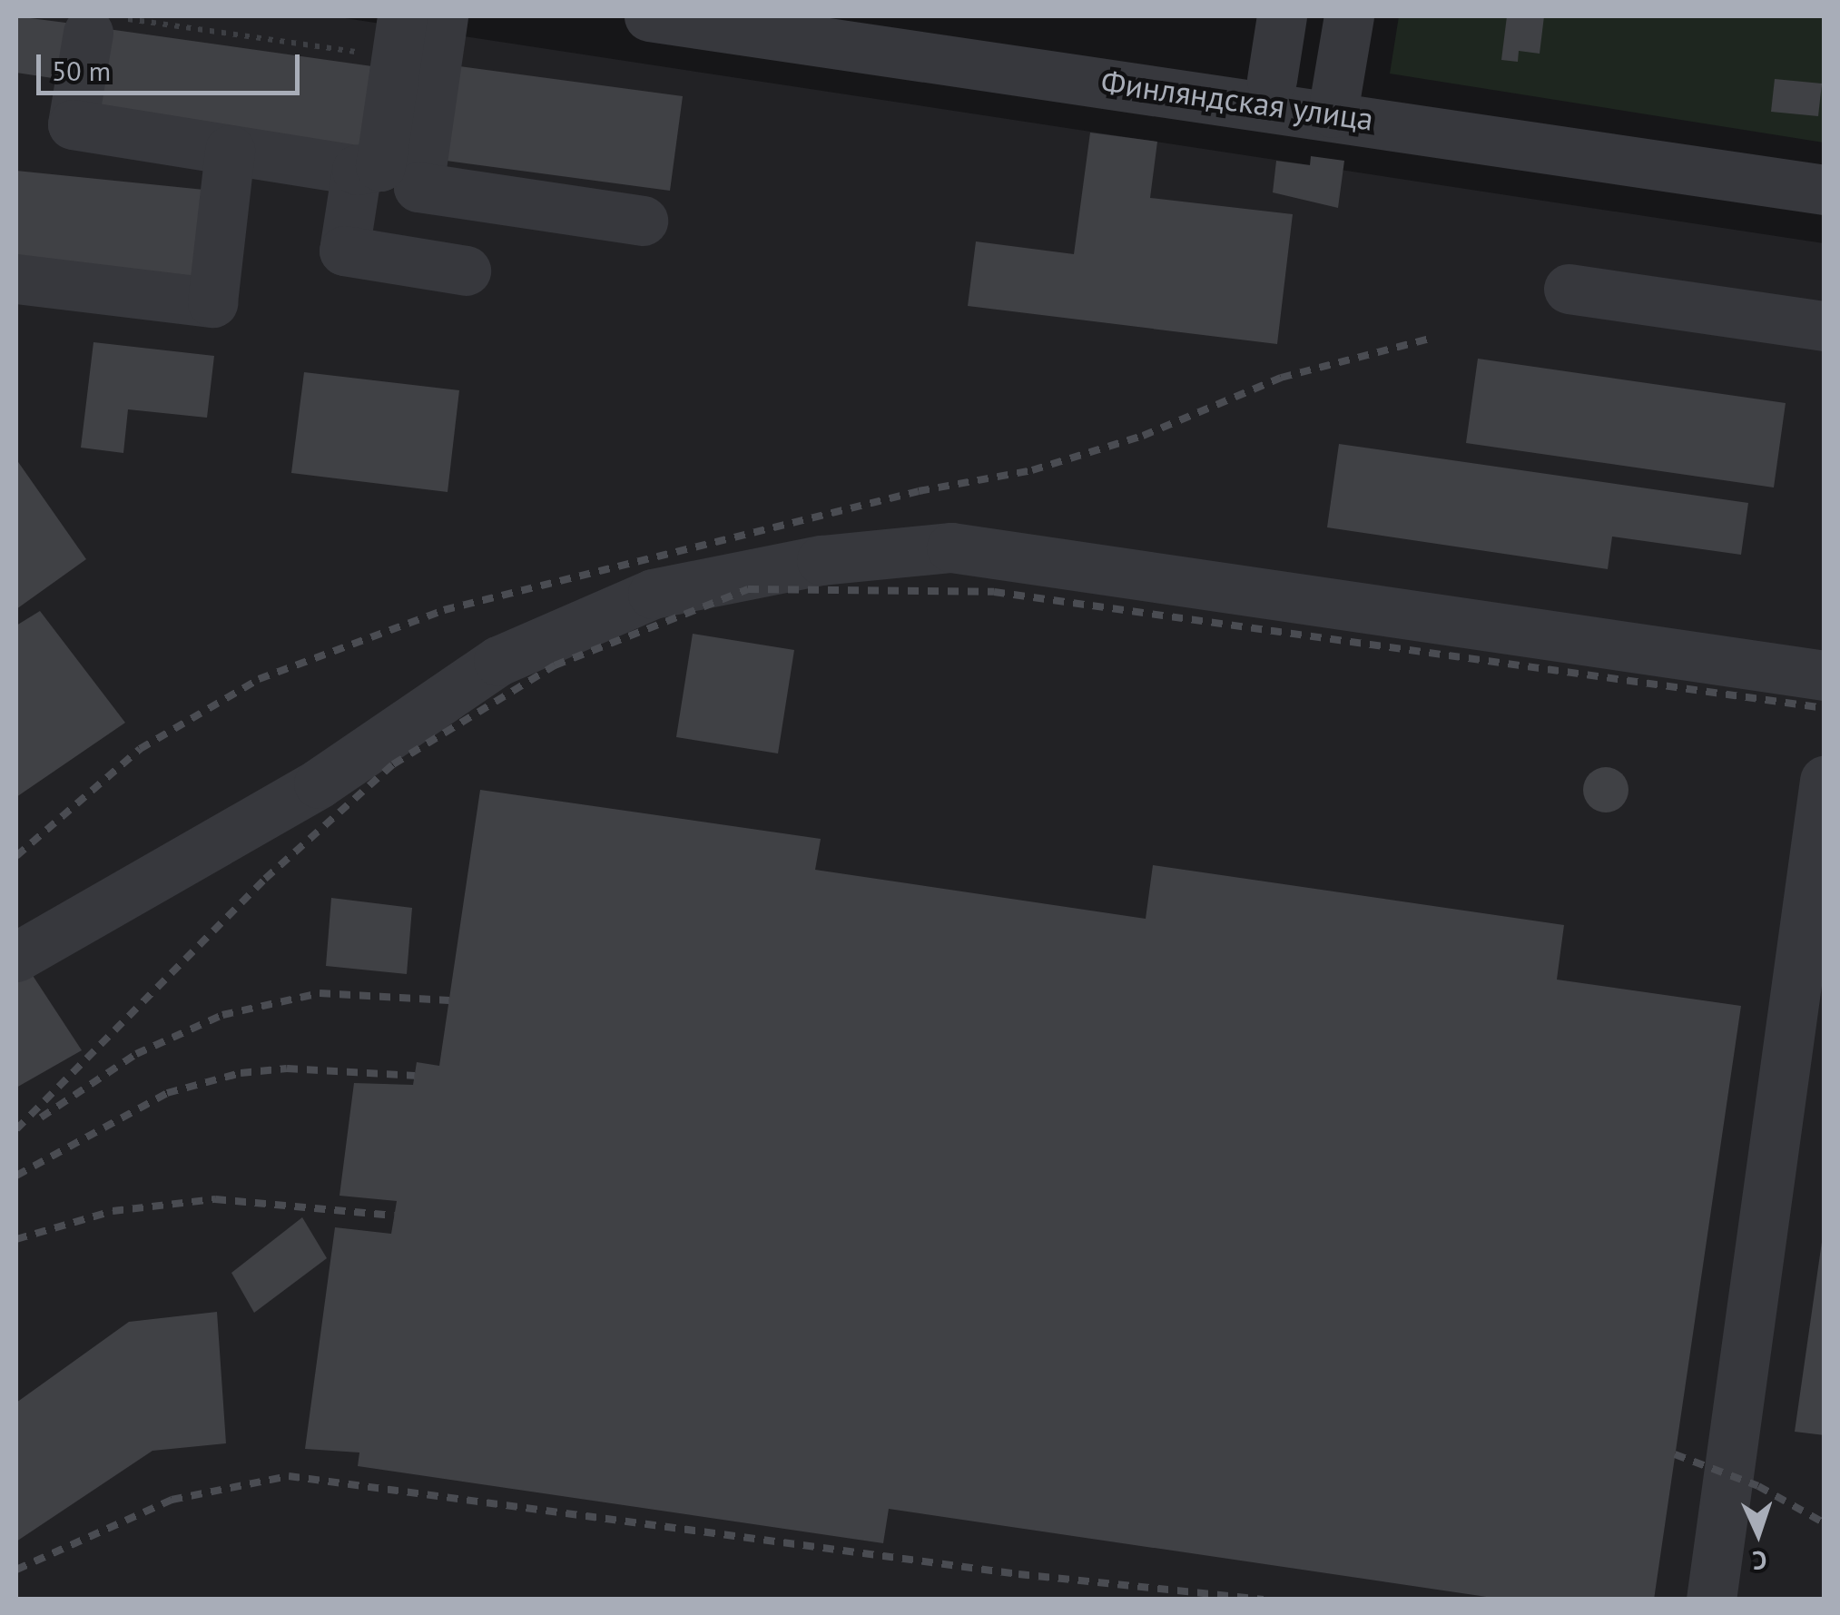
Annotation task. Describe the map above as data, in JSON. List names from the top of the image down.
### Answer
{
  "streets": {
    "street": ["Финляндская улица"]
  },
  "scale_bar": "50 m",
  "north": "bottom"
}
